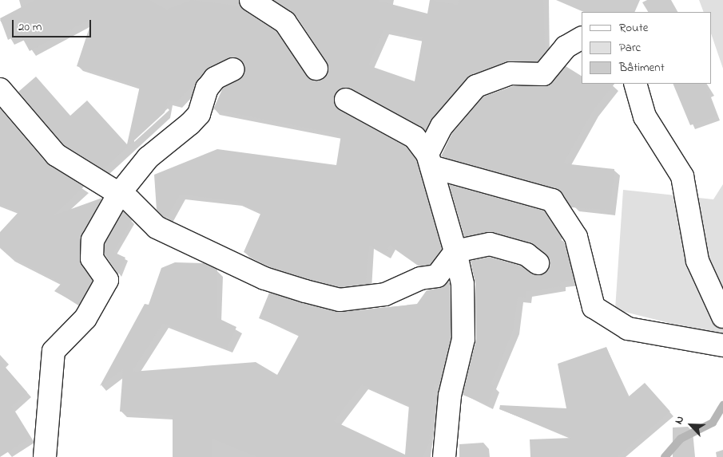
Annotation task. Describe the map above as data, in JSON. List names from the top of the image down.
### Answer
{
  "legend": ["Route", "Parc", "Bâtiment"],
  "scale_bar": "20 m",
  "north": "top left"
}
